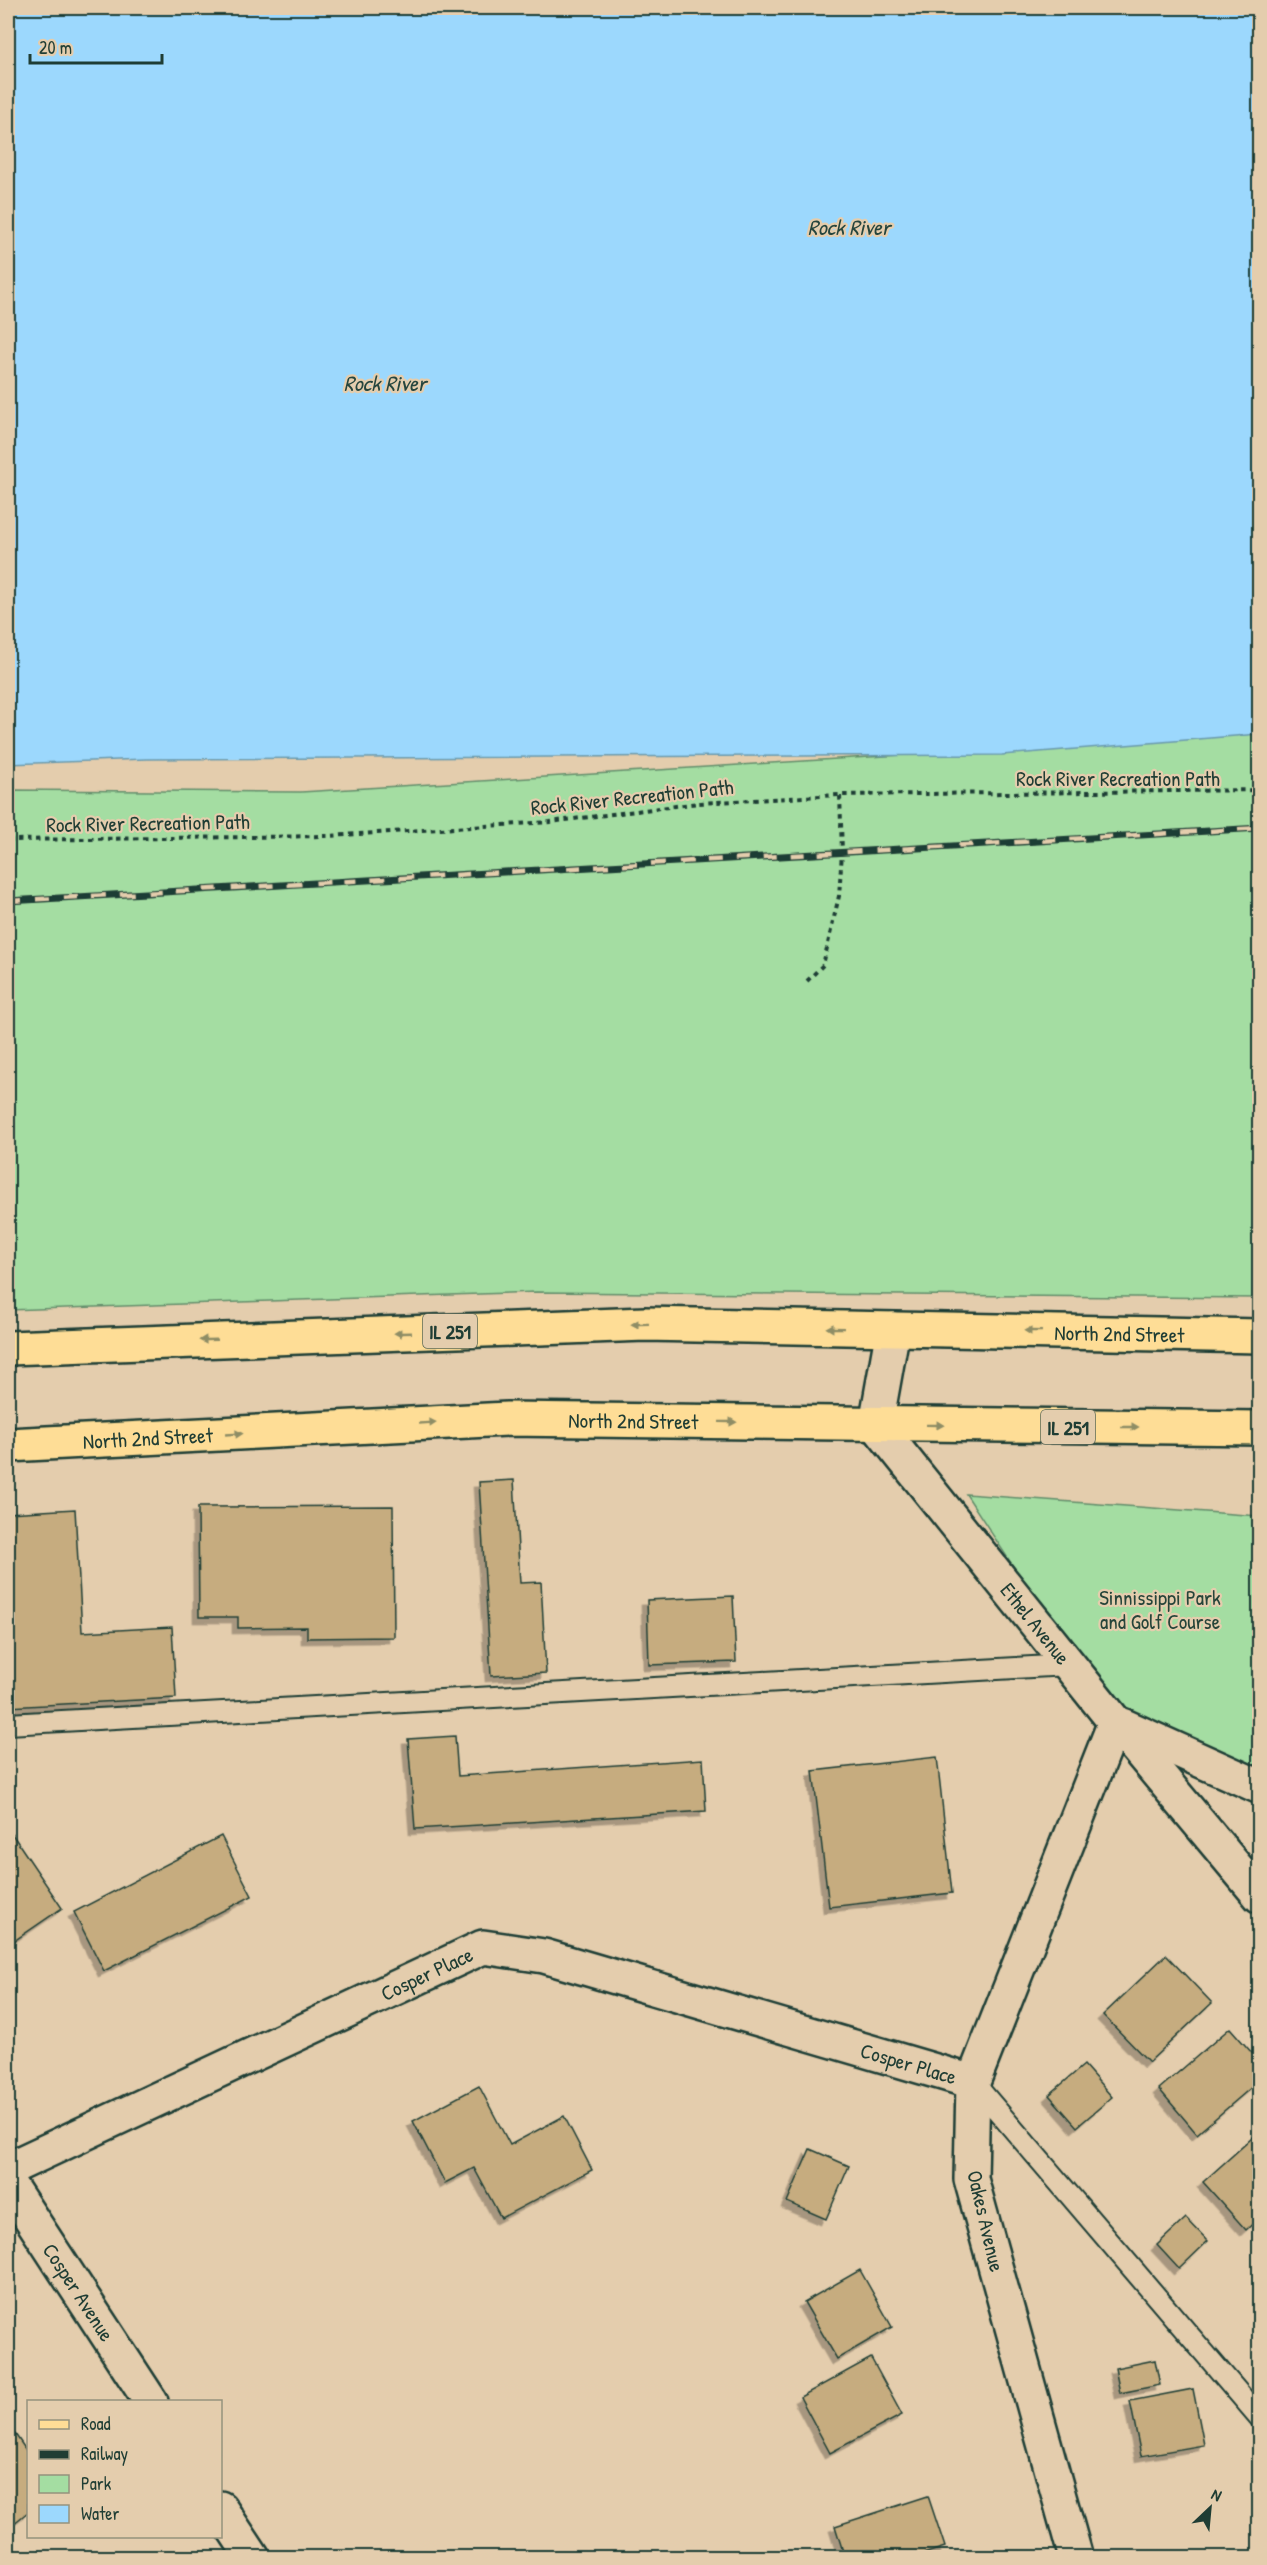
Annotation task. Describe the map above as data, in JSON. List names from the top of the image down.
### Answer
{
  "streets": {
    "main road": ["IL 251", "North 2nd Street"],
    "street": [
      "Ethel Avenue",
      "Cosper Place",
      "Oakes Avenue",
      "Cosper Avenue"
    ],
    "path": ["Rock River Recreation Path"]
  },
  "crossings": [
    ["North 2nd Street", "Ethel Avenue"],
    ["Ethel Avenue", "Oakes Avenue"],
    ["Cosper Place", "Oakes Avenue"]
  ],
  "water": ["Rock River"],
  "parks": ["Sinnissippi Park and Golf Course"],
  "legend": [
    "Road",
    "Railway",
    "Park",
    "Water"
  ],
  "scale_bar": "20 m",
  "north": "top right"
}
